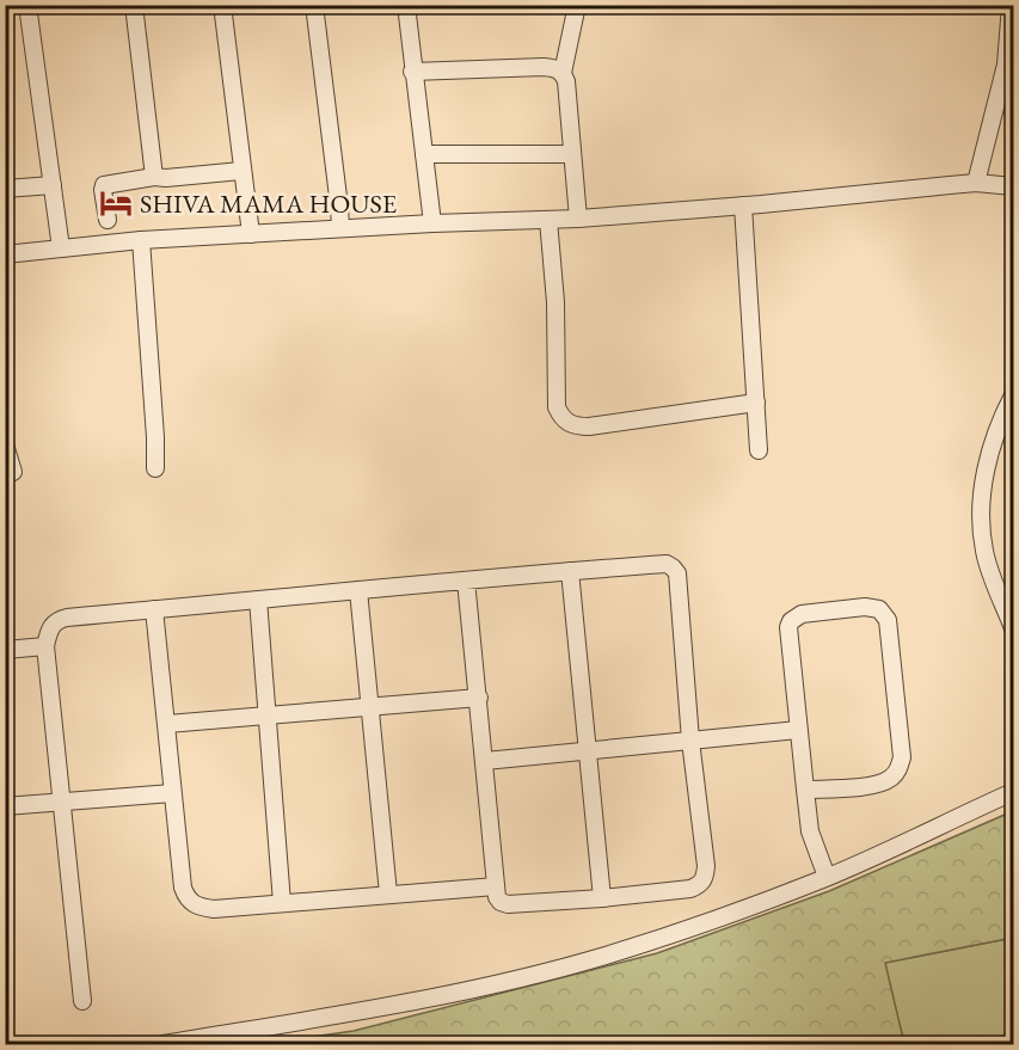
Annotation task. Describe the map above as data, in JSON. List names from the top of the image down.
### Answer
{
  "places": {
    "hotel": ["SHIVA MAMA HOUSE"]
  }
}
